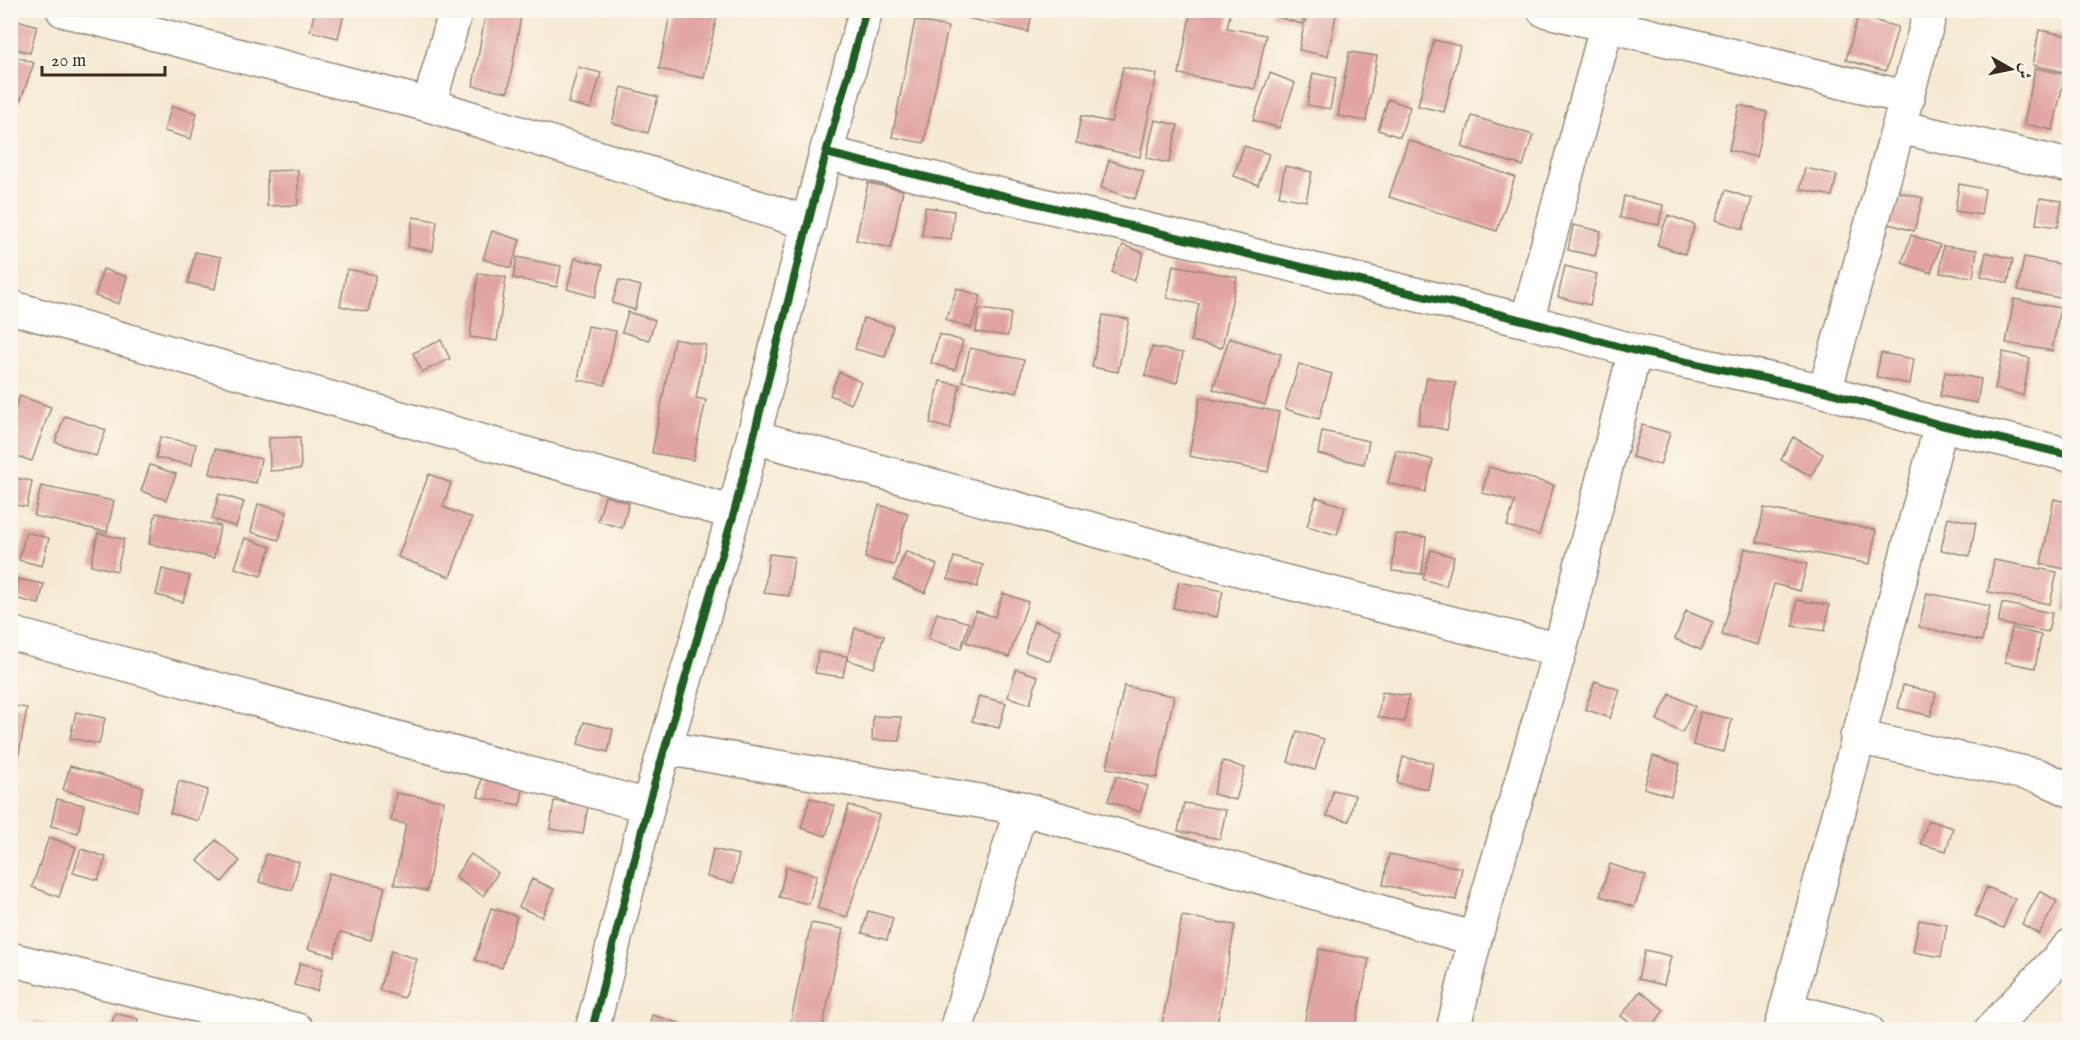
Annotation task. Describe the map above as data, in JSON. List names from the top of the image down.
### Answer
{
  "scale_bar": "20 m",
  "north": "right"
}
